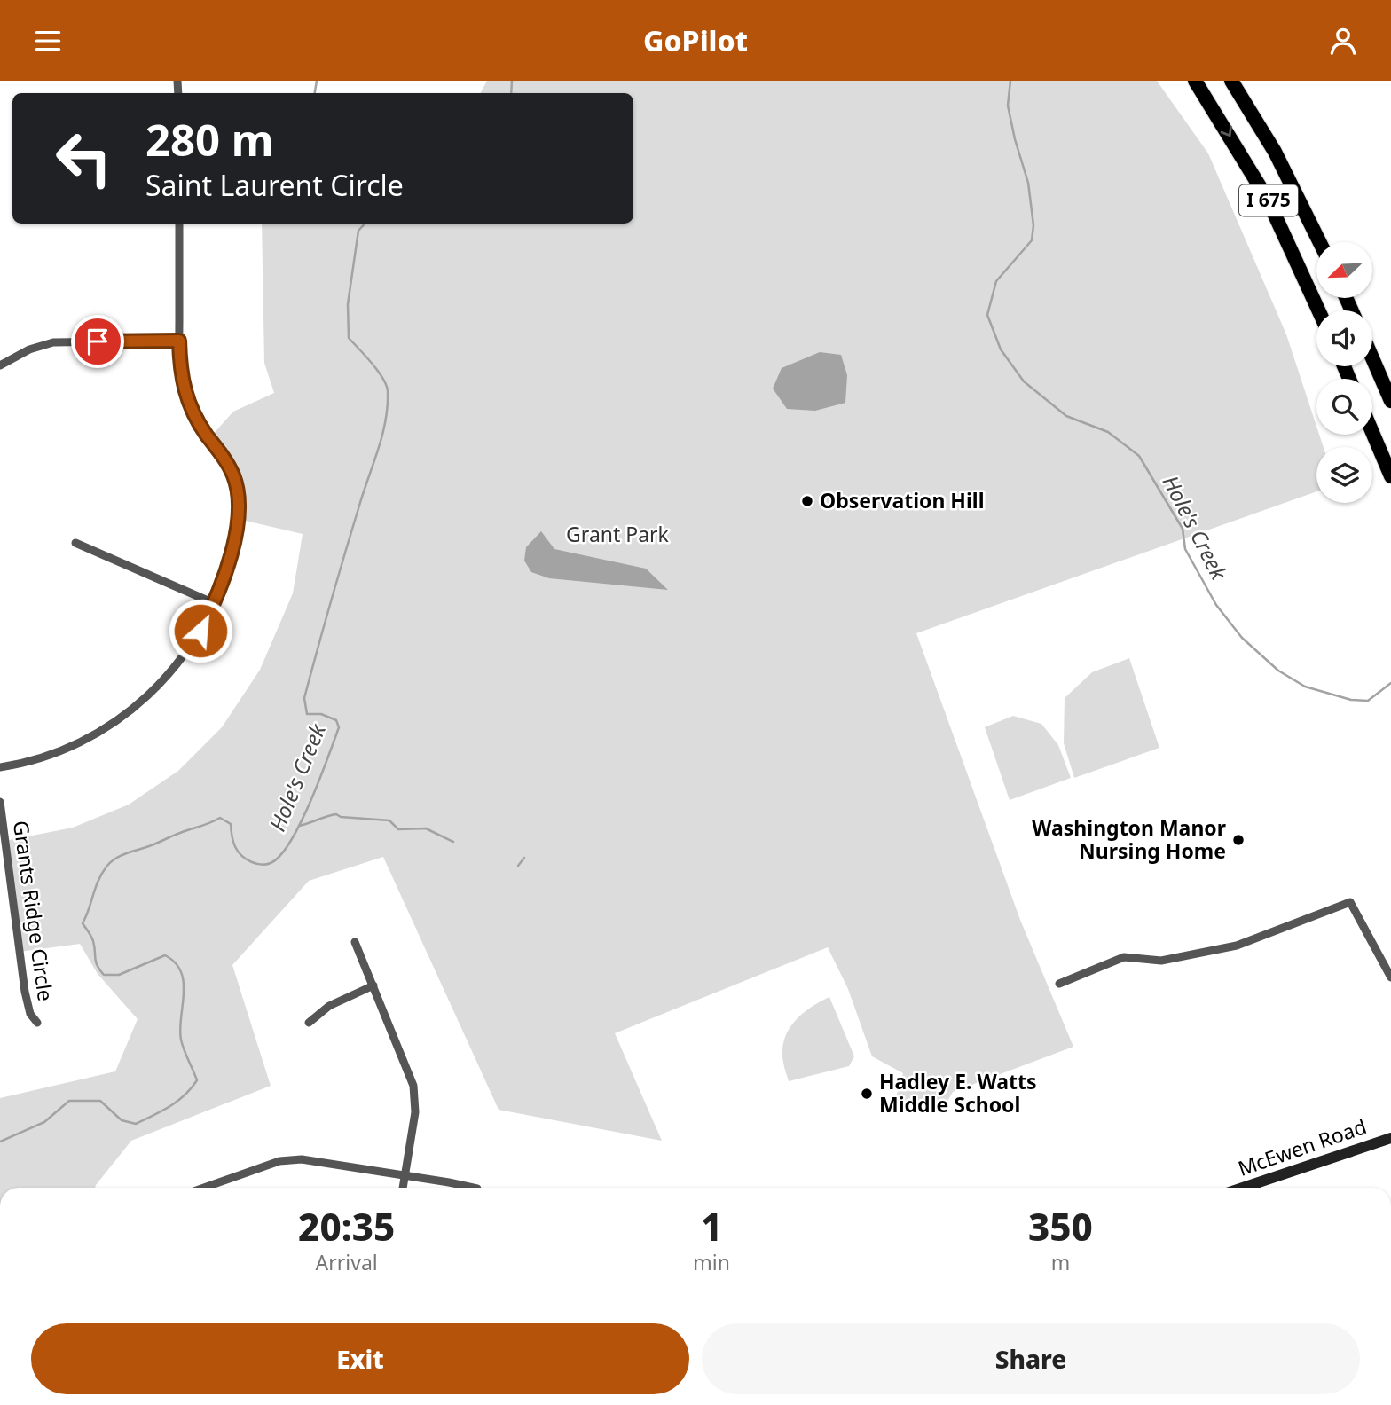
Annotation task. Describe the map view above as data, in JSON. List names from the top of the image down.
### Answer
{
  "streets": {
    "highway": ["I 675"],
    "street": ["Grants Ridge Circle", "McEwen Road"]
  },
  "water": ["Hole's Creek"],
  "parks": ["Grant Park"],
  "places": ["Observation Hill", "Washington Manor Nursing Home", "Hadley E. Watts Middle School"],
  "north": "bottom left",
  "page": {
    "header": "GoPilot",
    "turn": ["280 m", "Saint Laurent Circle"],
    "eta": [
      "20:35",
      "Arrival",
      "1",
      "min",
      "350",
      "m"
    ],
    "buttons": ["Exit", "Share"]
  }
}
